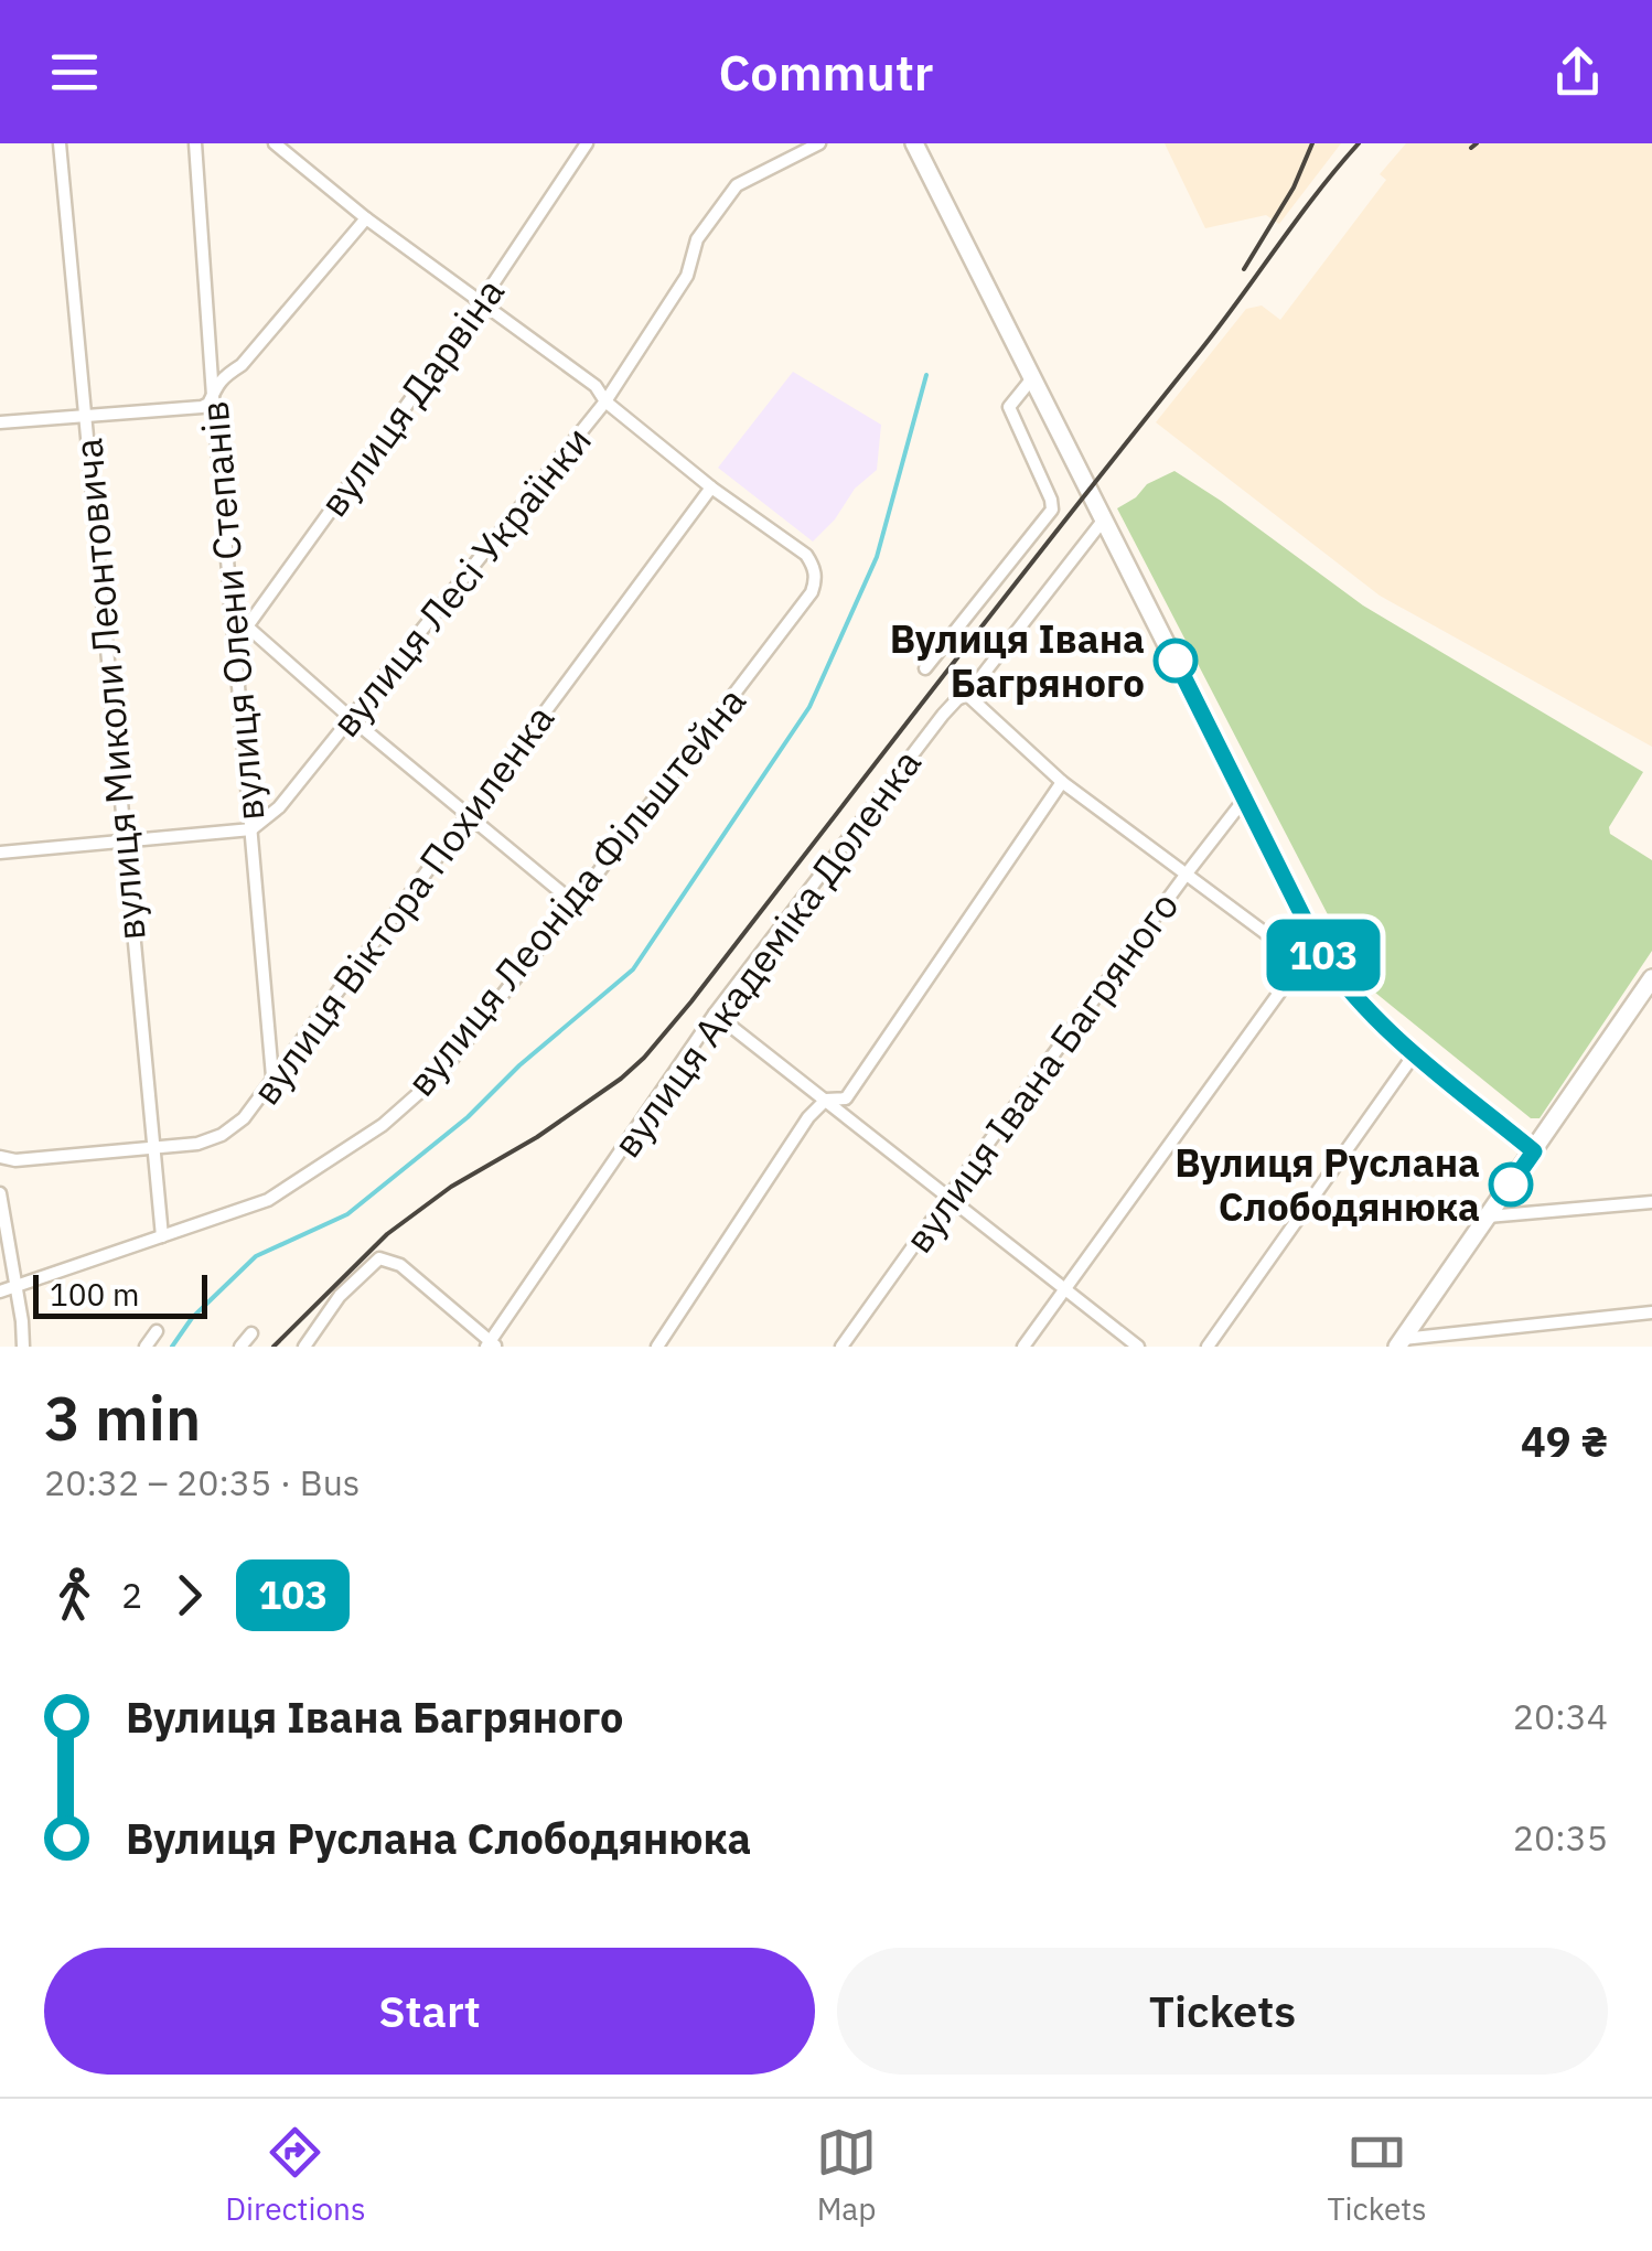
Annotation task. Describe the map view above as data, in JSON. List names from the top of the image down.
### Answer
{
  "streets": {
    "street": [
      "вулиця Дарвіна",
      "вулиця Лесі Українки",
      "вулиця Олени Степанів",
      "вулиця Миколи Леонтовича",
      "вулиця Леоніда Фільштейна",
      "вулиця Віктора Похиленка",
      "вулиця Академіка Доленка",
      "вулиця Івана Багряного"
    ]
  },
  "crossings": [
    ["вулиця Дарвіна", "вулиця Олени Степанів"],
    ["вулиця Лесі Українки", "вулиця Олени Степанів"],
    ["вулиця Олени Степанів", "вулиця Віктора Похиленка"],
    ["вулиця Миколи Леонтовича", "вулиця Леоніда Фільштейна"],
    ["вулиця Миколи Леонтовича", "вулиця Віктора Похиленка"],
    ["вулиця Леоніда Фільштейна", "вулиця Віктора Похиленка"]
  ],
  "places": ["Вулиця Івана Багряного", "Вулиця Руслана Слободянюка"],
  "lines": ["bus line 103"],
  "scale_bar": "100 m",
  "page": {
    "header": "Commutr",
    "on_map": "103",
    "scale": "100 m",
    "heading": ["3 min", "20:32 – 20:35 · Bus", "49 ₴"],
    "legs": ["2", "103"],
    "list": [
      {
        "name": "Вулиця Івана Багряного",
        "value": "20:34"
      },
      {
        "name": "Вулиця Руслана Слободянюка",
        "value": "20:35"
      }
    ],
    "buttons": ["Start", "Tickets"],
    "tabs": ["Directions", "Map", "Tickets"]
  }
}
